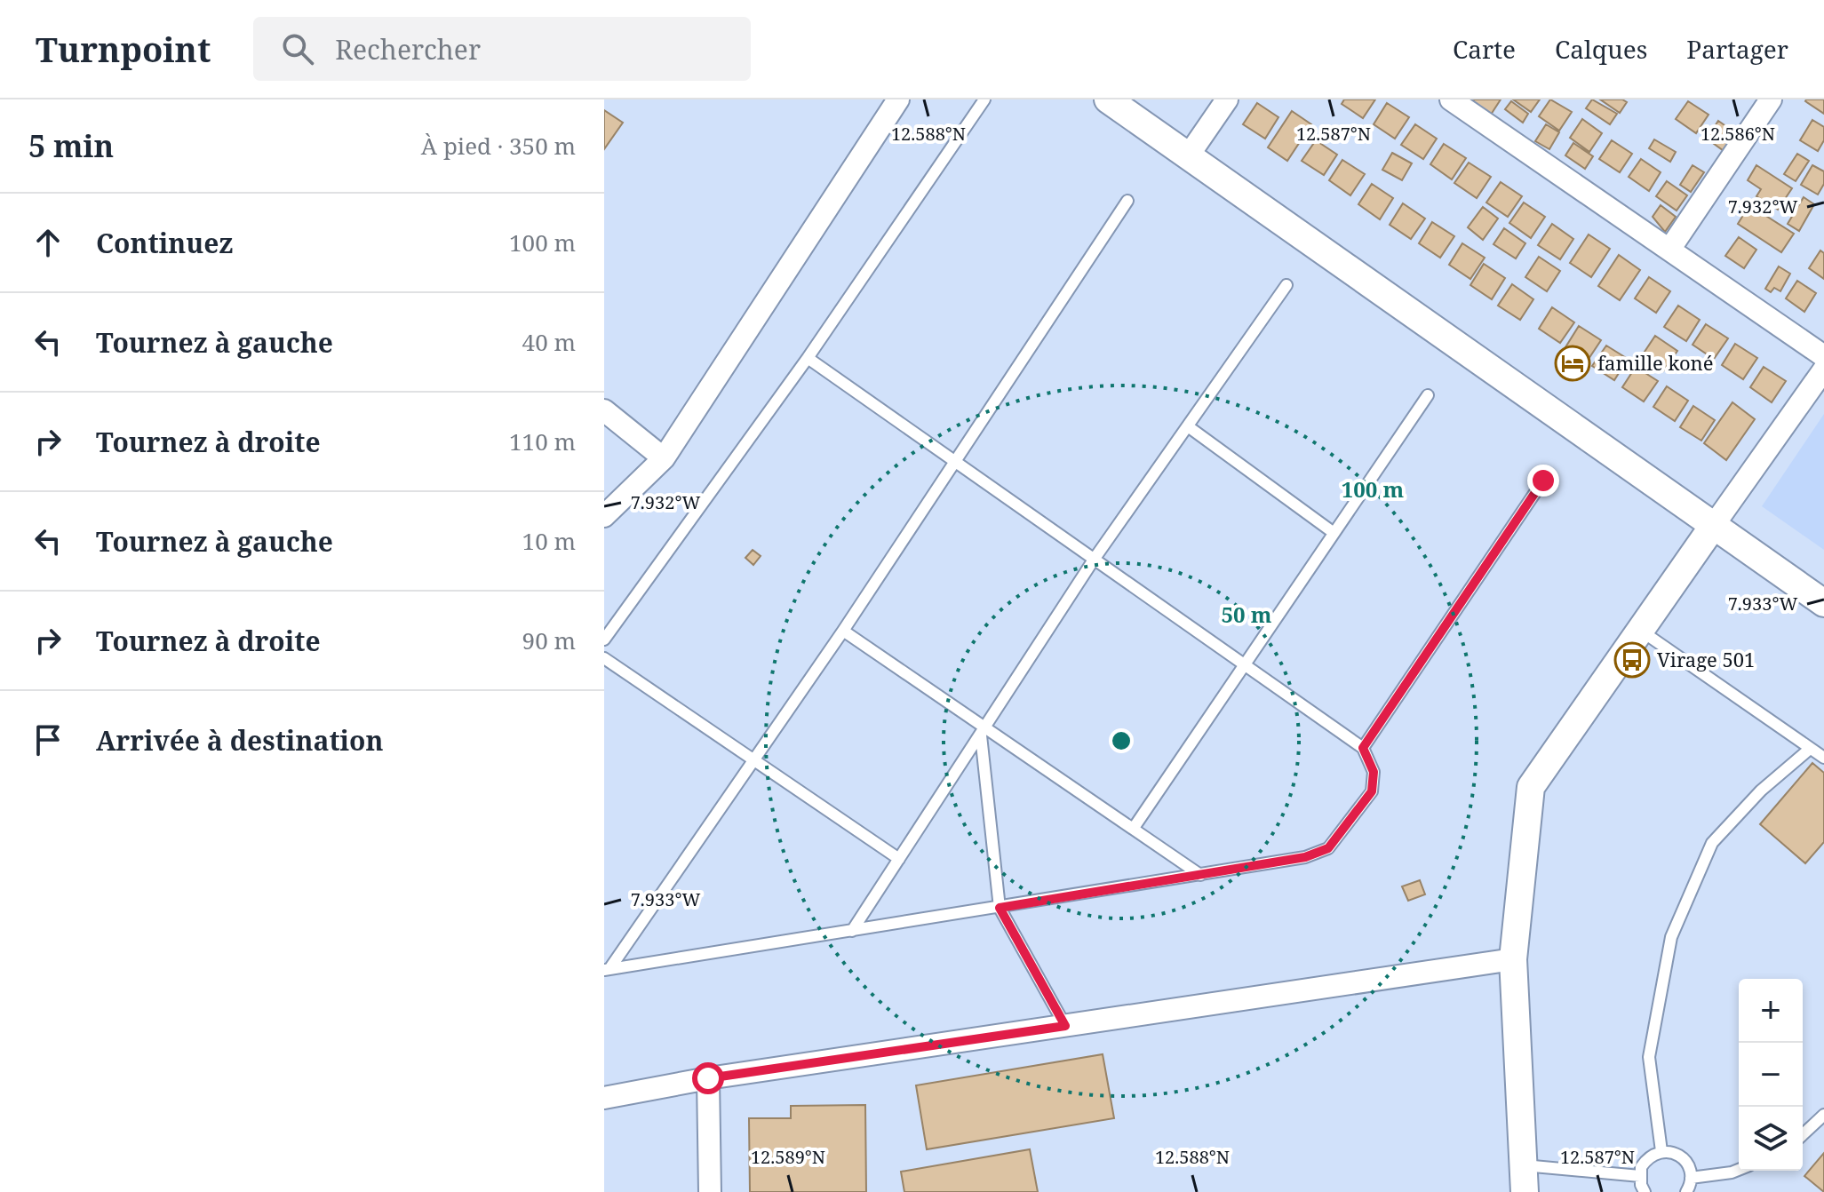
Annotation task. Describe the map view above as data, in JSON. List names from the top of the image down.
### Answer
{
  "places": {
    "hotel": ["famille koné"],
    "bus stop": ["Virage 501"]
  },
  "page": {
    "header": "Turnpoint",
    "search": "Rechercher",
    "nav": ["Carte", "Calques", "Partager"],
    "heading": ["5 min", "À pied · 350 m"],
    "list": [
      ["Continuez", "100 m"],
      ["Tournez à gauche", "40 m"],
      ["Tournez à droite", "110 m"],
      ["Tournez à gauche", "10 m"],
      ["Tournez à droite", "90 m"],
      "Arrivée à destination"
    ],
    "map_buttons": ["+", "−"]
  },
  "coordinates": [
    "12.588°N",
    "12.587°N",
    "12.586°N",
    "7.932°W",
    "7.933°W",
    "12.589°N"
  ],
  "rings": ["100 m", "50 m"]
}
